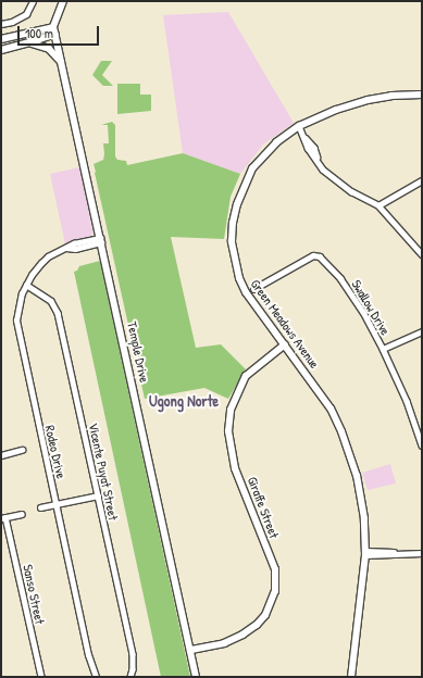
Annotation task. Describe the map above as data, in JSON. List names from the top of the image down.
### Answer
{
  "streets": {
    "street": [
      "Swallow Drive",
      "Green Meadows Avenue",
      "Temple Drive",
      "Rodeo Drive",
      "Vicente Puyat Street",
      "Giraffe Street",
      "Sanso Street"
    ]
  },
  "crossings": [
    ["Green Meadows Avenue", "Giraffe Street"],
    ["Temple Drive", "Rodeo Drive"],
    ["Temple Drive", "Giraffe Street"],
    ["Rodeo Drive", "Vicente Puyat Street"]
  ],
  "districts": ["Ugong Norte"],
  "scale_bar": "100 m"
}
